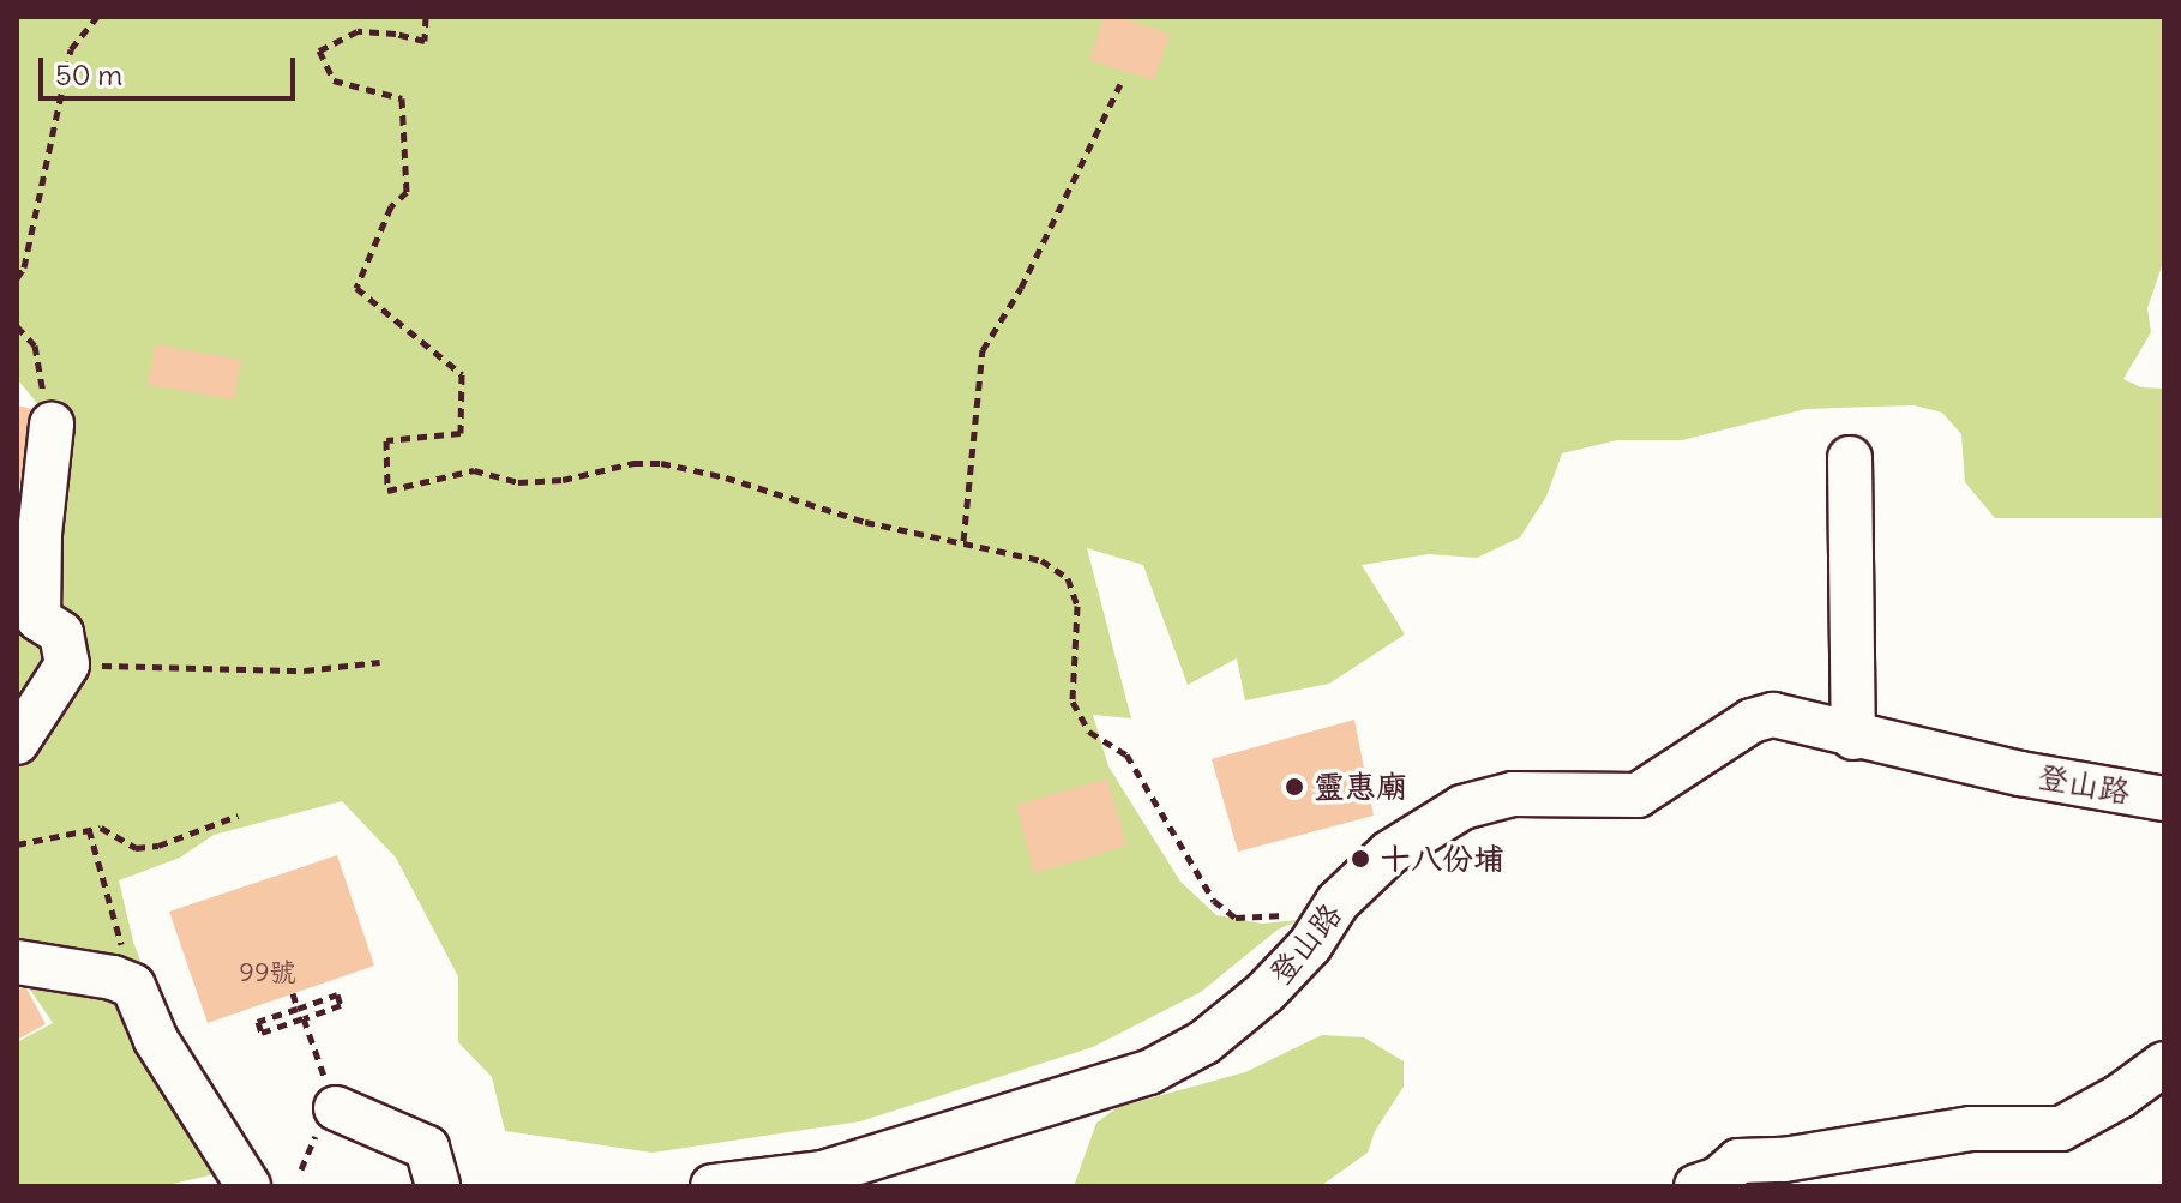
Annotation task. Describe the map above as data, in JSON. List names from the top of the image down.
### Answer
{
  "streets": {
    "street": ["登山路"]
  },
  "places": ["靈惠廟", "十八份埔"],
  "house_numbers": ["99號"],
  "scale_bar": "50 m"
}
